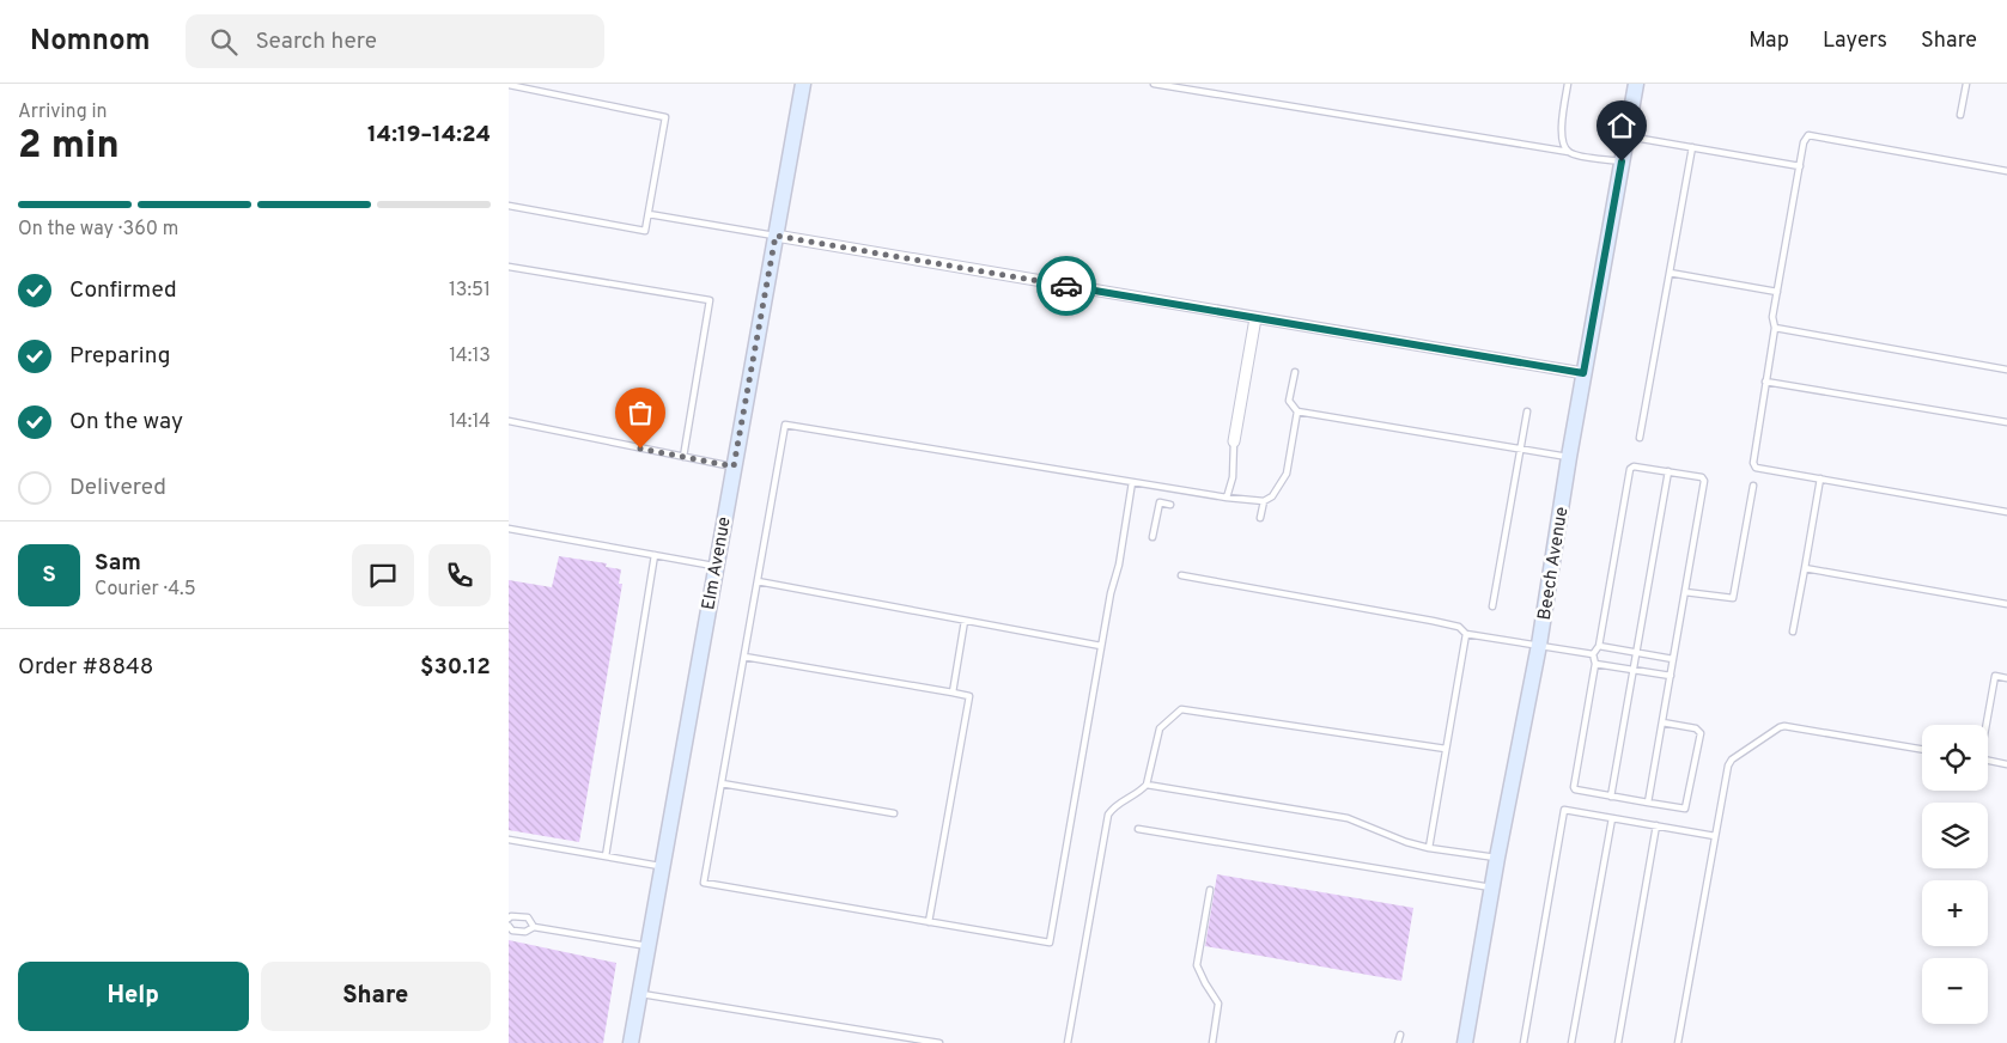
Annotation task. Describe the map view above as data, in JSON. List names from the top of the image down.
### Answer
{
  "streets": {
    "main road": ["Elm Avenue", "Beech Avenue"]
  },
  "page": {
    "header": "Nomnom",
    "search": "Search here",
    "nav": ["Map", "Layers", "Share"],
    "heading": ["2 min", "Arriving in", "14:19–14:24"],
    "panel": [
      "Sam",
      "Courier · 4.5",
      "Order #8848",
      "$30.12"
    ],
    "bar": "On the way · 360 m",
    "list": [
      ["Confirmed", "13:51"],
      ["Preparing", "14:13"],
      ["On the way", "14:14"],
      "Delivered"
    ],
    "round": "S",
    "map_buttons": ["+", "−"],
    "buttons": ["Help", "Share"]
  }
}
